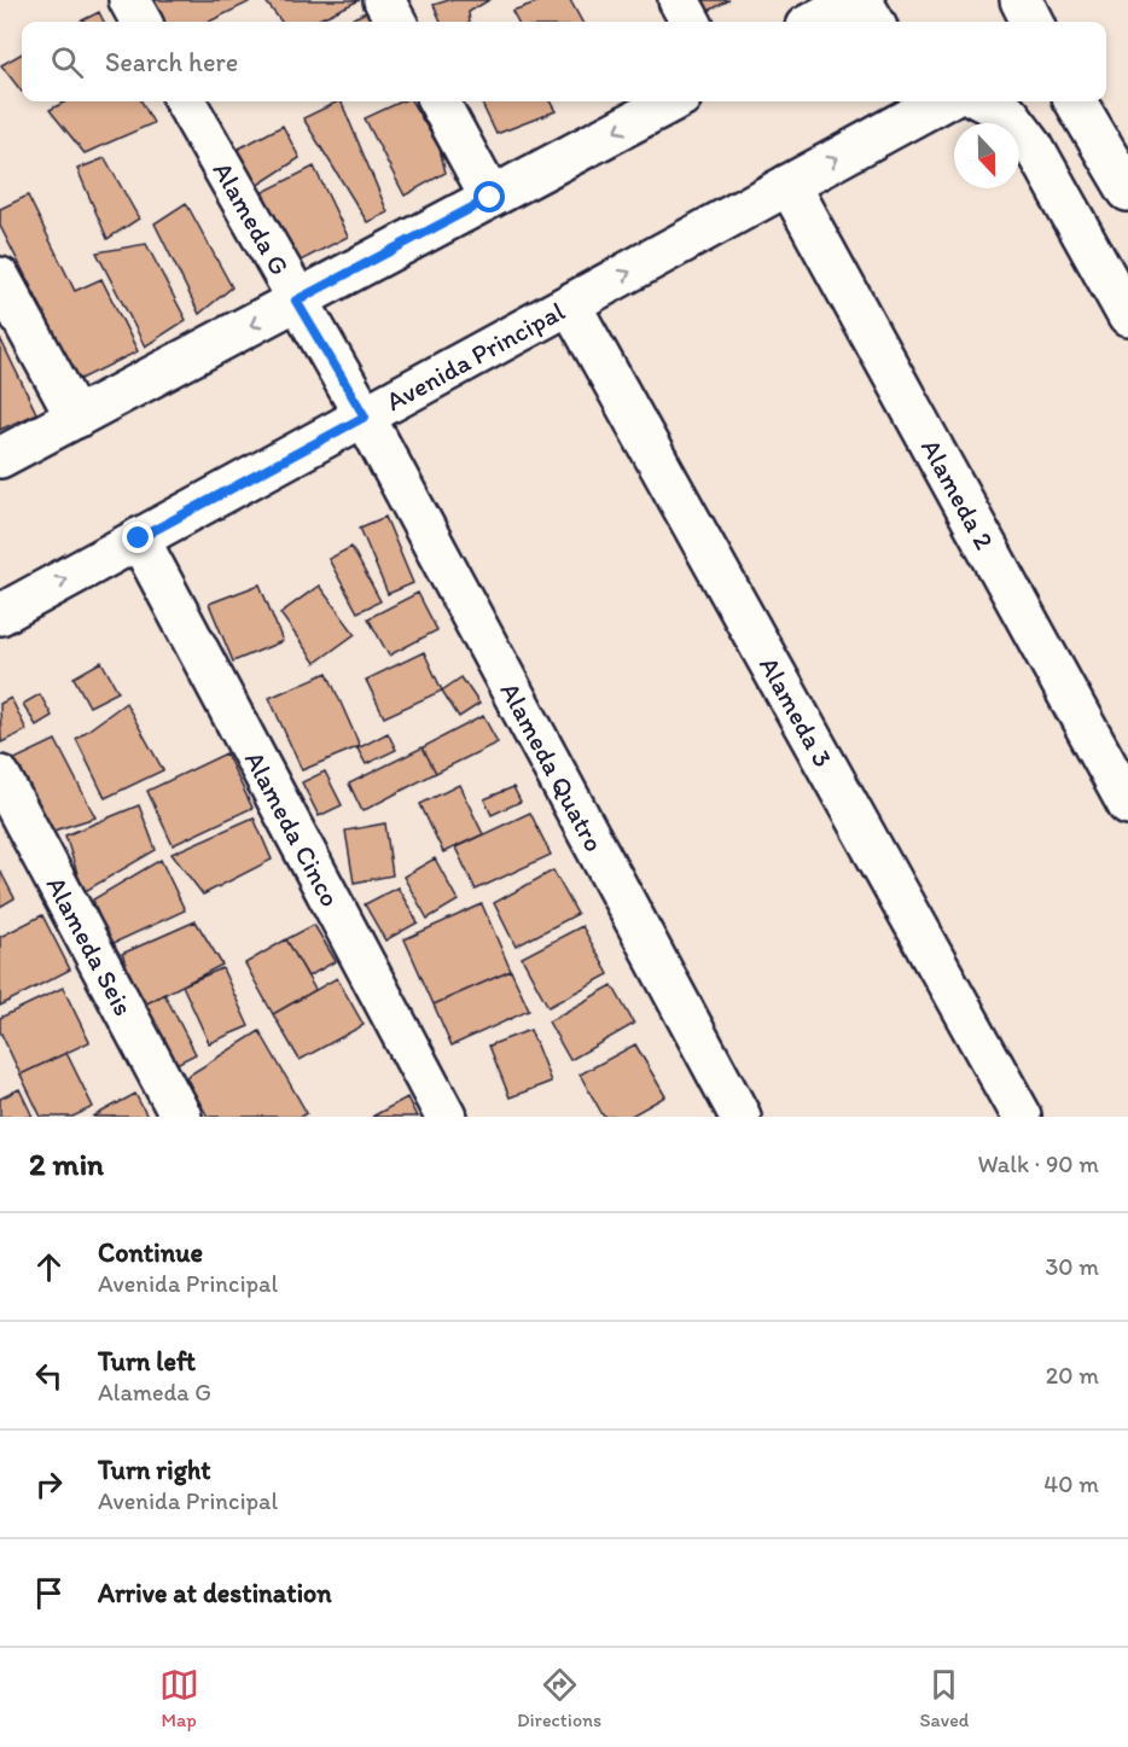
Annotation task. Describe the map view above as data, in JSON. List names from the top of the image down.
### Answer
{
  "streets": {
    "street": [
      "Alameda G",
      "Avenida Principal",
      "Alameda 2",
      "Alameda 3",
      "Alameda Quatro",
      "Alameda Cinco",
      "Alameda Seis"
    ]
  },
  "crossings": [
    ["Alameda G", "Avenida Principal"],
    ["Alameda G", "Alameda Quatro"],
    ["Avenida Principal", "Alameda 2"],
    ["Avenida Principal", "Alameda 3"],
    ["Avenida Principal", "Alameda Quatro"],
    ["Avenida Principal", "Alameda Cinco"]
  ],
  "north": "bottom",
  "page": {
    "search": "Search here",
    "heading": ["2 min", "Walk · 90 m"],
    "list": [
      ["Continue", "Avenida Principal", "30 m"],
      ["Turn left", "Alameda G", "20 m"],
      ["Turn right", "Avenida Principal", "40 m"],
      "Arrive at destination"
    ],
    "nav": ["Map", "Directions", "Saved"]
  }
}
